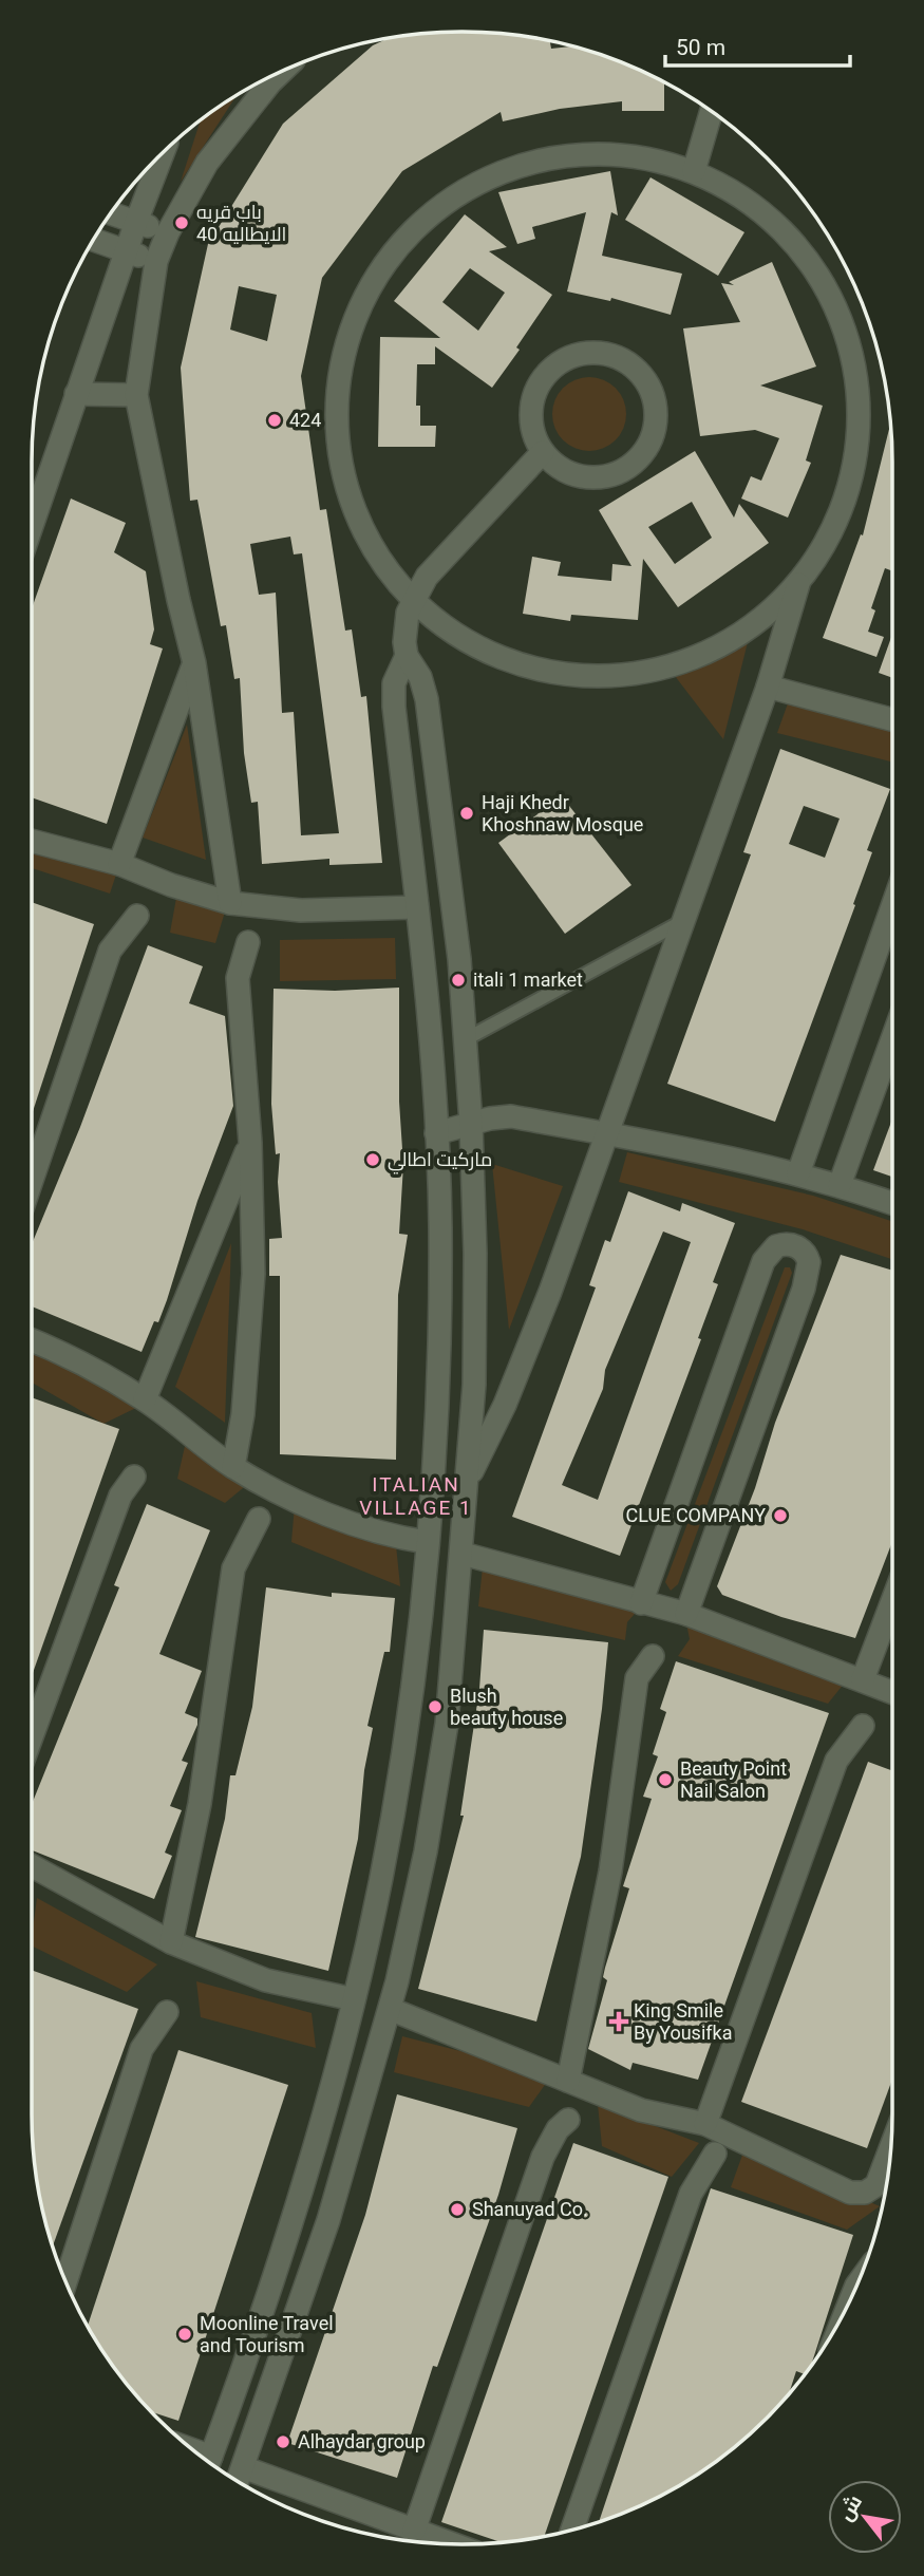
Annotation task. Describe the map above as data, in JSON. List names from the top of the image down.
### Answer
{
  "districts": ["ITALIAN VILLAGE 1"],
  "places": {
    "other": [
      "باب قريه الايطاليه 40",
      "424",
      "Haji Khedr Khoshnaw Mosque",
      "itali 1 market",
      "ماركيت اطالي",
      "CLUE COMPANY",
      "Blush beauty house",
      "Beauty Point Nail Salon",
      "Shanuyad Co.",
      "Moonline Travel and Tourism",
      "Alhaydar group"
    ],
    "health": ["King Smile By Yousifka"]
  },
  "scale_bar": "50 m",
  "north": "top left"
}
